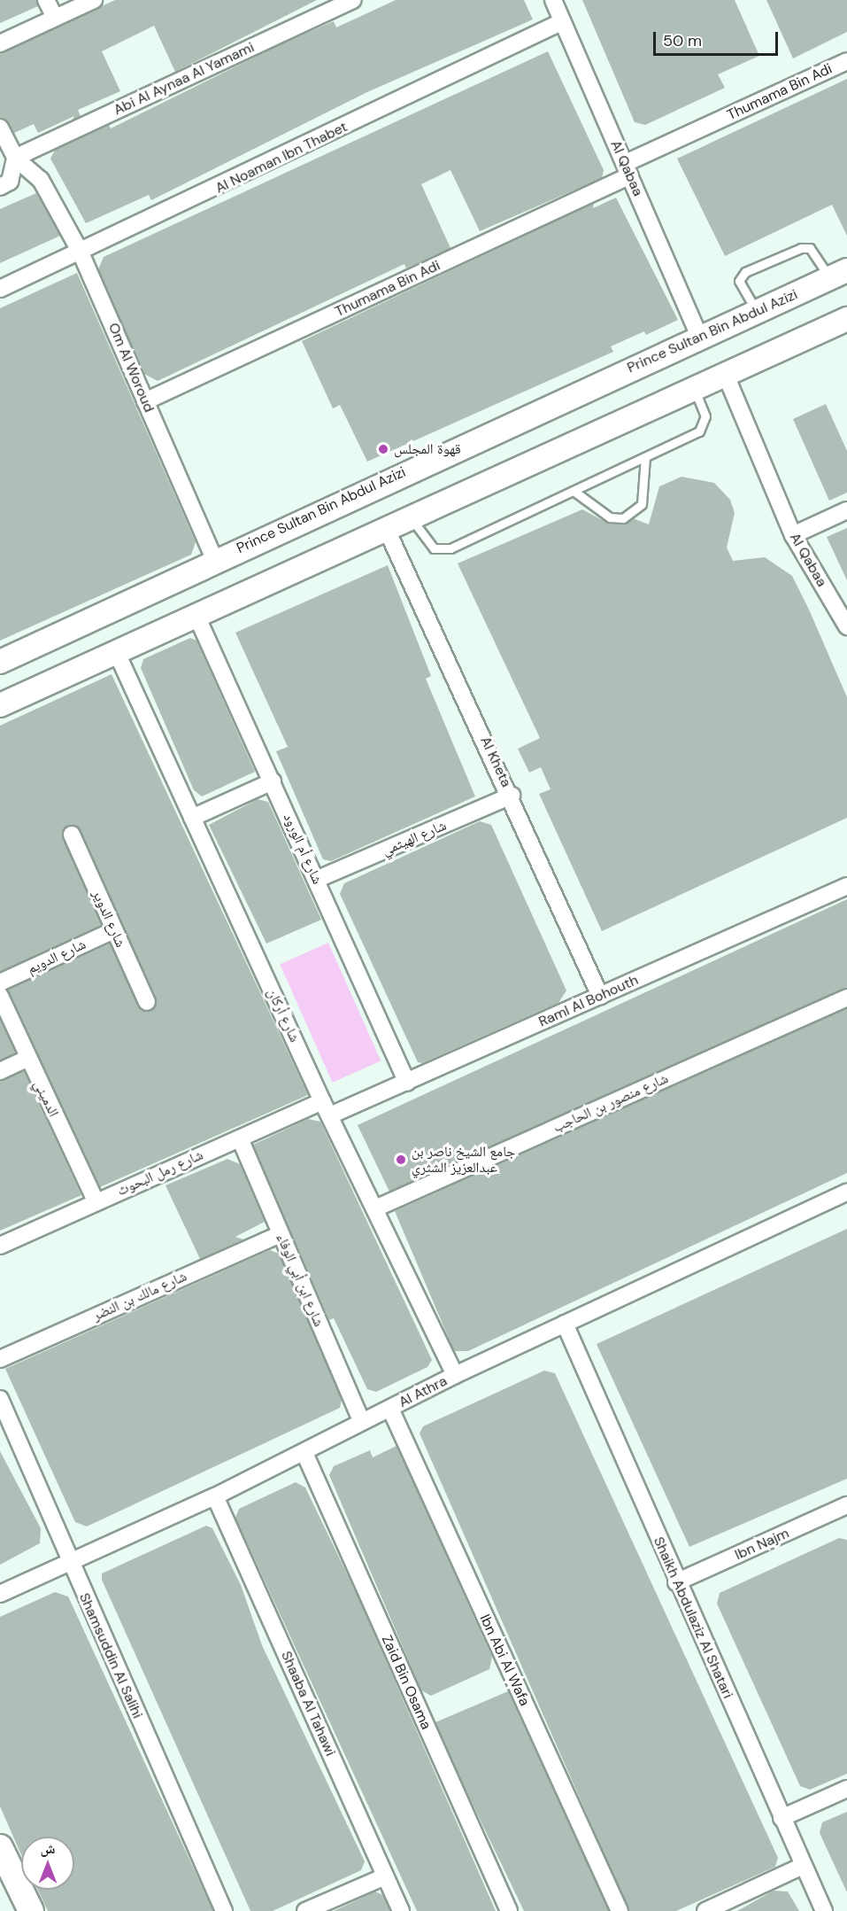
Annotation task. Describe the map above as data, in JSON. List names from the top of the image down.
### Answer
{
  "streets": {
    "street": [
      "Abi Al Aynaa Al Yamami",
      "Thumama Bin Adi",
      "Al Noaman Ibn Thabet",
      "Al Qabaa",
      "Prince Sultan Bin Abdul Azizi",
      "Om Al Woroud",
      "Al Kheta",
      "شارع الهيثمي",
      "شارع أم الورود",
      "شارع الدوير",
      "شارع الدويم",
      "Raml Al Bohouth",
      "شارع أركان",
      "الدميني",
      "شارع منصور بن الحاجب",
      "شارع رمل البحوث",
      "شارع ابن أبي الوفاء",
      "شارع مالك بن النضر",
      "Al Athra",
      "Ibn Najm",
      "Shaikh Abdulaziz Al Shatari",
      "Shamsuddin Al Salihi",
      "Ibn Abi Al Wafa",
      "Zaid Bin Osama",
      "Shaaba Al Tahawi"
    ]
  },
  "crossings": [
    ["Abi Al Aynaa Al Yamami", "Om Al Woroud"],
    ["Thumama Bin Adi", "Al Qabaa"],
    ["Thumama Bin Adi", "Om Al Woroud"],
    ["Al Noaman Ibn Thabet", "Al Qabaa"],
    ["Al Noaman Ibn Thabet", "Om Al Woroud"],
    ["Al Qabaa", "Prince Sultan Bin Abdul Azizi"],
    ["Prince Sultan Bin Abdul Azizi", "Om Al Woroud"],
    ["Al Kheta", "شارع الهيثمي"],
    ["Al Kheta", "Raml Al Bohouth"],
    ["شارع الهيثمي", "شارع أم الورود"],
    ["شارع أم الورود", "Raml Al Bohouth"],
    ["شارع الدوير", "شارع الدويم"],
    ["Raml Al Bohouth", "شارع أركان"],
    ["Raml Al Bohouth", "شارع رمل البحوث"],
    ["شارع أركان", "شارع منصور بن الحاجب"],
    ["شارع أركان", "شارع رمل البحوث"],
    ["شارع أركان", "Al Athra"],
    ["الدميني", "شارع رمل البحوث"],
    ["شارع رمل البحوث", "شارع ابن أبي الوفاء"],
    ["شارع ابن أبي الوفاء", "شارع مالك بن النضر"],
    ["شارع ابن أبي الوفاء", "Al Athra"],
    ["Al Athra", "Shaikh Abdulaziz Al Shatari"],
    ["Al Athra", "Shamsuddin Al Salihi"],
    ["Al Athra", "Ibn Abi Al Wafa"],
    ["Al Athra", "Zaid Bin Osama"],
    ["Al Athra", "Shaaba Al Tahawi"],
    ["Ibn Najm", "Shaikh Abdulaziz Al Shatari"]
  ],
  "places": ["قهوة المجلس", "جامع الشيخ ناصر بن عبدالعزيز الشثري"],
  "scale_bar": "50 m",
  "north": "top"
}
